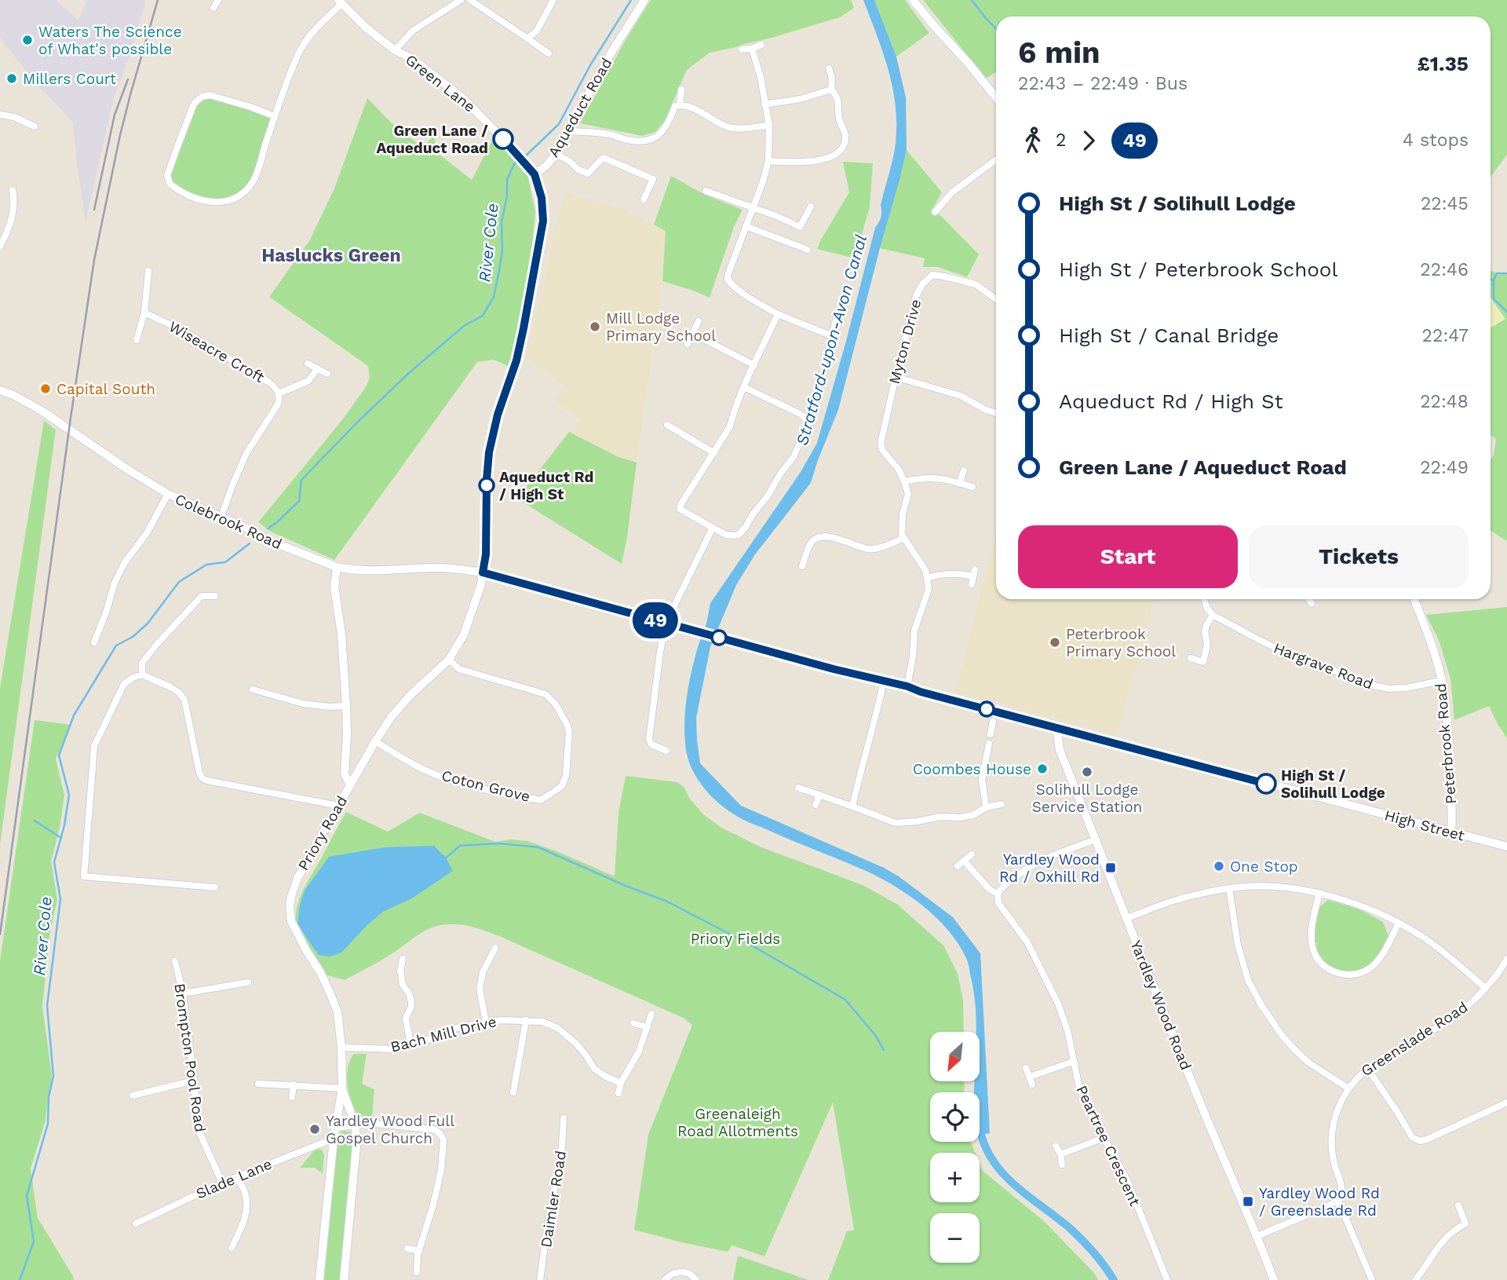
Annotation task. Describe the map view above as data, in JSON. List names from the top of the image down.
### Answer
{
  "streets": {
    "street": [
      "Green Lane",
      "Aqueduct Road",
      "Myton Drive",
      "Wiseacre Croft",
      "Colebrook Road",
      "Hargrave Road",
      "Peterbrook Road",
      "Coton Grove",
      "High Street",
      "Priory Road",
      "Yardley Wood Road",
      "Bach Mill Drive",
      "Greenslade Road",
      "Brompton Pool Road",
      "Peartree Crescent",
      "Slade Lane",
      "Daimler Road"
    ]
  },
  "crossings": [
    ["Green Lane", "Aqueduct Road"],
    ["Wiseacre Croft", "Colebrook Road"],
    ["Colebrook Road", "High Street"],
    ["Colebrook Road", "Priory Road"],
    ["Hargrave Road", "Peterbrook Road"],
    ["Peterbrook Road", "High Street"],
    ["High Street", "Yardley Wood Road"],
    ["Priory Road", "Bach Mill Drive"],
    ["Priory Road", "Slade Lane"],
    ["Brompton Pool Road", "Slade Lane"]
  ],
  "districts": ["Haslucks Green"],
  "water": ["River Cole", "Stratford-upon-Avon Canal"],
  "parks": ["Priory Fields", "Greenaleigh Road Allotments"],
  "places": {
    "other": [
      "Waters The Science of What's possible",
      "Millers Court",
      "Green Lane / Aqueduct Road",
      "Mill Lodge Primary School",
      "Capital South",
      "Aqueduct Rd / High St",
      "Peterbrook Primary School",
      "Coombes House",
      "Solihull Lodge Service Station",
      "High St / Solihull Lodge",
      "One Stop",
      "Yardley Wood Full Gospel Church"
    ],
    "transit": ["Yardley Wood Rd / Oxhill Rd", "Yardley Wood Rd / Greenslade Rd"]
  },
  "lines": ["bus line 49"],
  "north": "bottom left",
  "page": {
    "on_map": "49",
    "heading": ["6 min", "22:43 – 22:49 · Bus", "£1.35"],
    "legs": ["2", "49", "4 stops"],
    "list": [
      {
        "name": "High St / Solihull Lodge",
        "value": "22:45"
      },
      {
        "name": "High St / Peterbrook School",
        "value": "22:46"
      },
      {
        "name": "High St / Canal Bridge",
        "value": "22:47"
      },
      {
        "name": "Aqueduct Rd / High St",
        "value": "22:48"
      },
      {
        "name": "Green Lane / Aqueduct Road",
        "value": "22:49"
      }
    ],
    "buttons": ["Start", "Tickets"],
    "map_buttons": ["+", "−"]
  }
}
